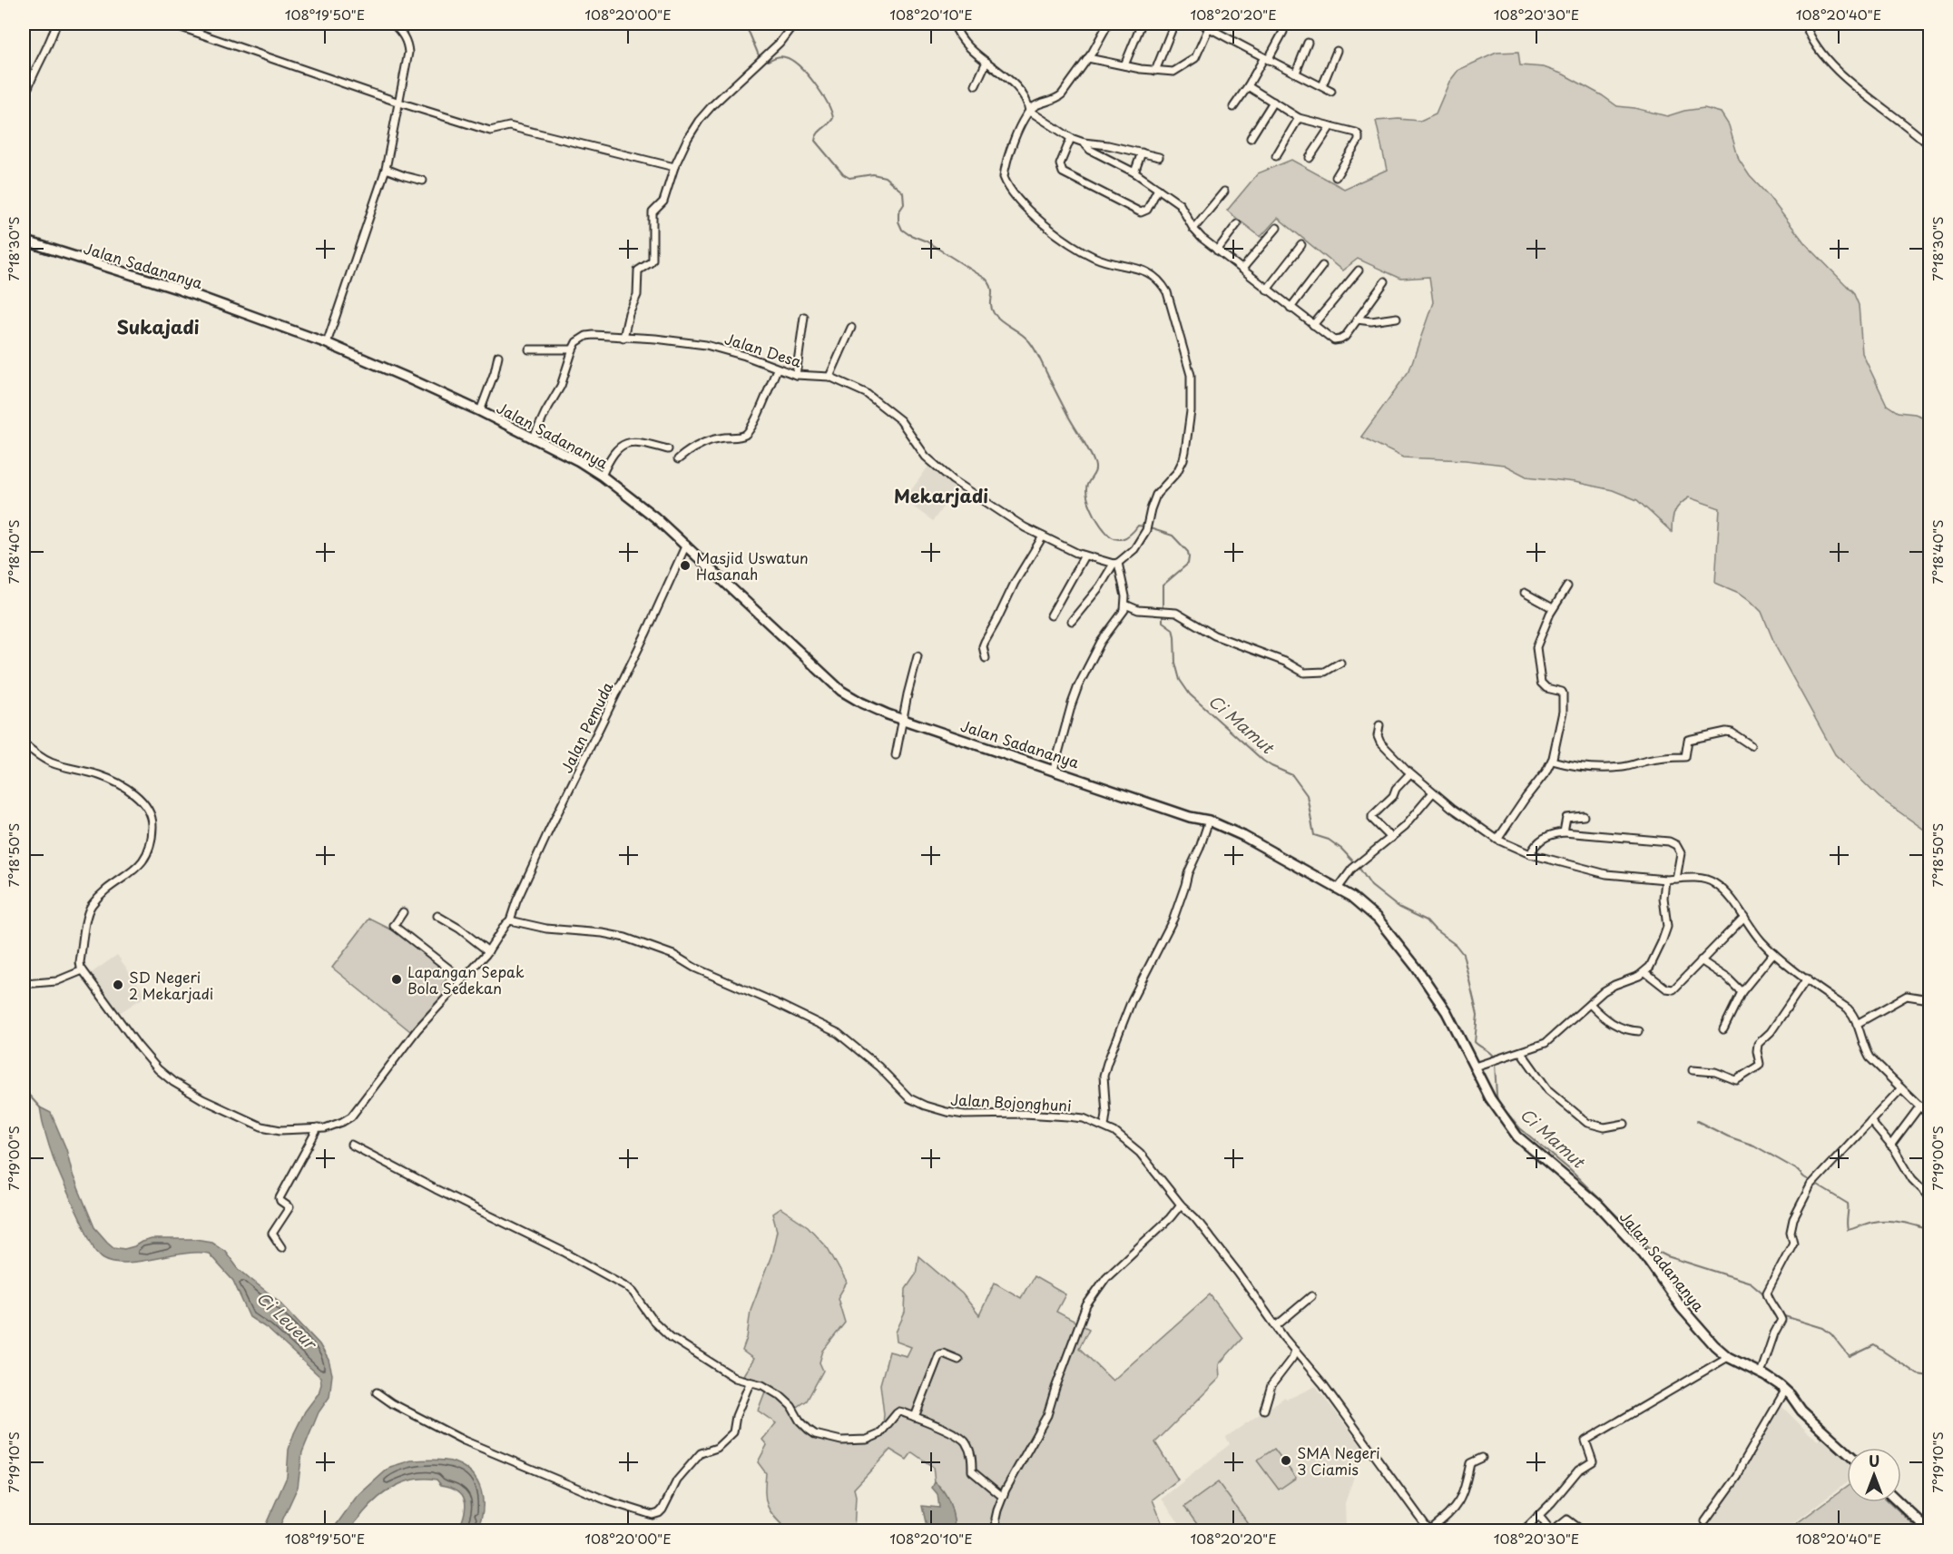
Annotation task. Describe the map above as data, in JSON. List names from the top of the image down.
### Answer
{
  "streets": {
    "street": [
      "Jalan Sadananya",
      "Jalan Desa",
      "Jalan Pemuda",
      "Jalan Bojonghuni"
    ]
  },
  "crossings": [
    ["Jalan Sadananya", "Jalan Pemuda"],
    ["Jalan Pemuda", "Jalan Bojonghuni"]
  ],
  "districts": ["Sukajadi", "Mekarjadi"],
  "water": ["Ci Mamut", "Ci Leueur"],
  "places": [
    "Masjid Uswatun Hasanah",
    "Lapangan Sepak Bola Sedekan",
    "SD Negeri 2 Mekarjadi",
    "SMA Negeri 3 Ciamis"
  ],
  "north": "top",
  "coordinates": [
    "108°19'50\"E",
    "108°20'00\"E",
    "108°20'10\"E",
    "108°20'20\"E",
    "108°20'30\"E",
    "108°20'40\"E",
    "7°18'30\"S",
    "7°18'40\"S",
    "7°18'50\"S",
    "7°19'00\"S",
    "7°19'10\"S"
  ]
}
